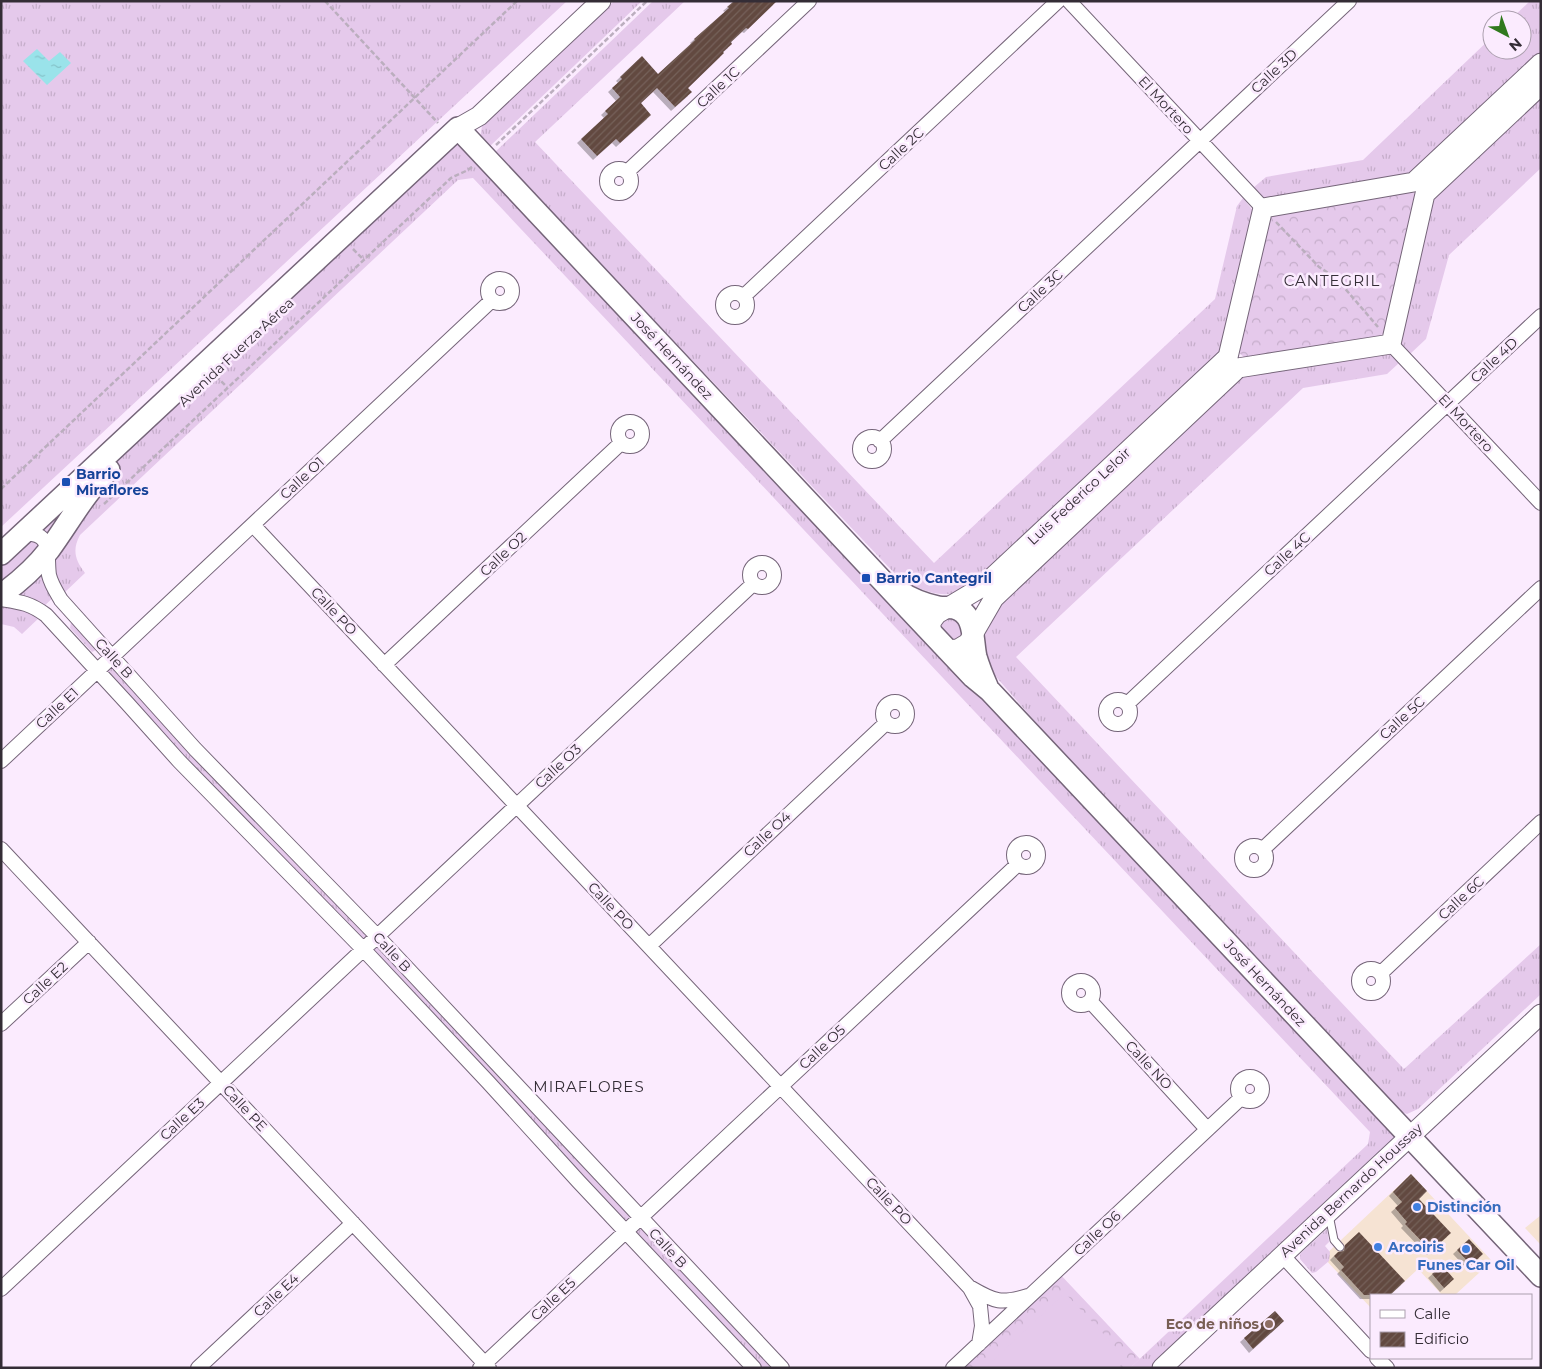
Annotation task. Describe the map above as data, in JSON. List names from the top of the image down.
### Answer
{
  "streets": {
    "main road": ["Avenida Fuerza Aérea", "José Hernández"],
    "street": [
      "Calle 3D",
      "Calle 1C",
      "El Mortero",
      "Calle 2C",
      "Calle 3C",
      "Calle 4D",
      "Calle O1",
      "Luis Federico Leloir",
      "Calle O2",
      "Calle 4C",
      "Calle PO",
      "Calle B",
      "Calle E1",
      "Calle 5C",
      "Calle O3",
      "Calle O4",
      "Calle 6C",
      "Calle E2",
      "Calle O5",
      "Calle NO",
      "Calle PE",
      "Calle E3",
      "Avenida Bernardo Houssay",
      "Calle O6",
      "Calle E4",
      "Calle E5"
    ]
  },
  "crossings": [
    ["Calle 3D", "El Mortero"],
    ["Calle 3D", "Calle 3C"],
    ["El Mortero", "Calle 3C"],
    ["El Mortero", "Calle 4D"],
    ["El Mortero", "Calle 4C"],
    ["Avenida Fuerza Aérea", "José Hernández"],
    ["Avenida Fuerza Aérea", "Calle B"],
    ["José Hernández", "Luis Federico Leloir"],
    ["José Hernández", "Avenida Bernardo Houssay"],
    ["Calle 4D", "Calle 4C"],
    ["Calle O1", "Calle PO"],
    ["Calle O1", "Calle B"],
    ["Calle O1", "Calle E1"],
    ["Calle O2", "Calle PO"],
    ["Calle PO", "Calle O3"],
    ["Calle PO", "Calle O4"],
    ["Calle PO", "Calle O5"],
    ["Calle PO", "Calle O6"],
    ["Calle B", "Calle E1"],
    ["Calle B", "Calle O3"],
    ["Calle B", "Calle O5"],
    ["Calle B", "Calle E3"],
    ["Calle B", "Calle E5"],
    ["Calle O3", "Calle E3"],
    ["Calle E2", "Calle PE"],
    ["Calle O5", "Calle E5"],
    ["Calle NO", "Calle O6"],
    ["Calle PE", "Calle E3"],
    ["Calle PE", "Calle E4"],
    ["Calle PE", "Calle E5"]
  ],
  "districts": ["CANTEGRIL", "MIRAFLORES"],
  "places": {
    "transit": ["Barrio Miraflores", "Barrio Cantegril"],
    "other": [
      "Distinción",
      "Arcoiris",
      "Funes Car Oil",
      "Eco de niños"
    ]
  },
  "legend": ["Calle", "Edificio"],
  "north": "bottom right"
}
